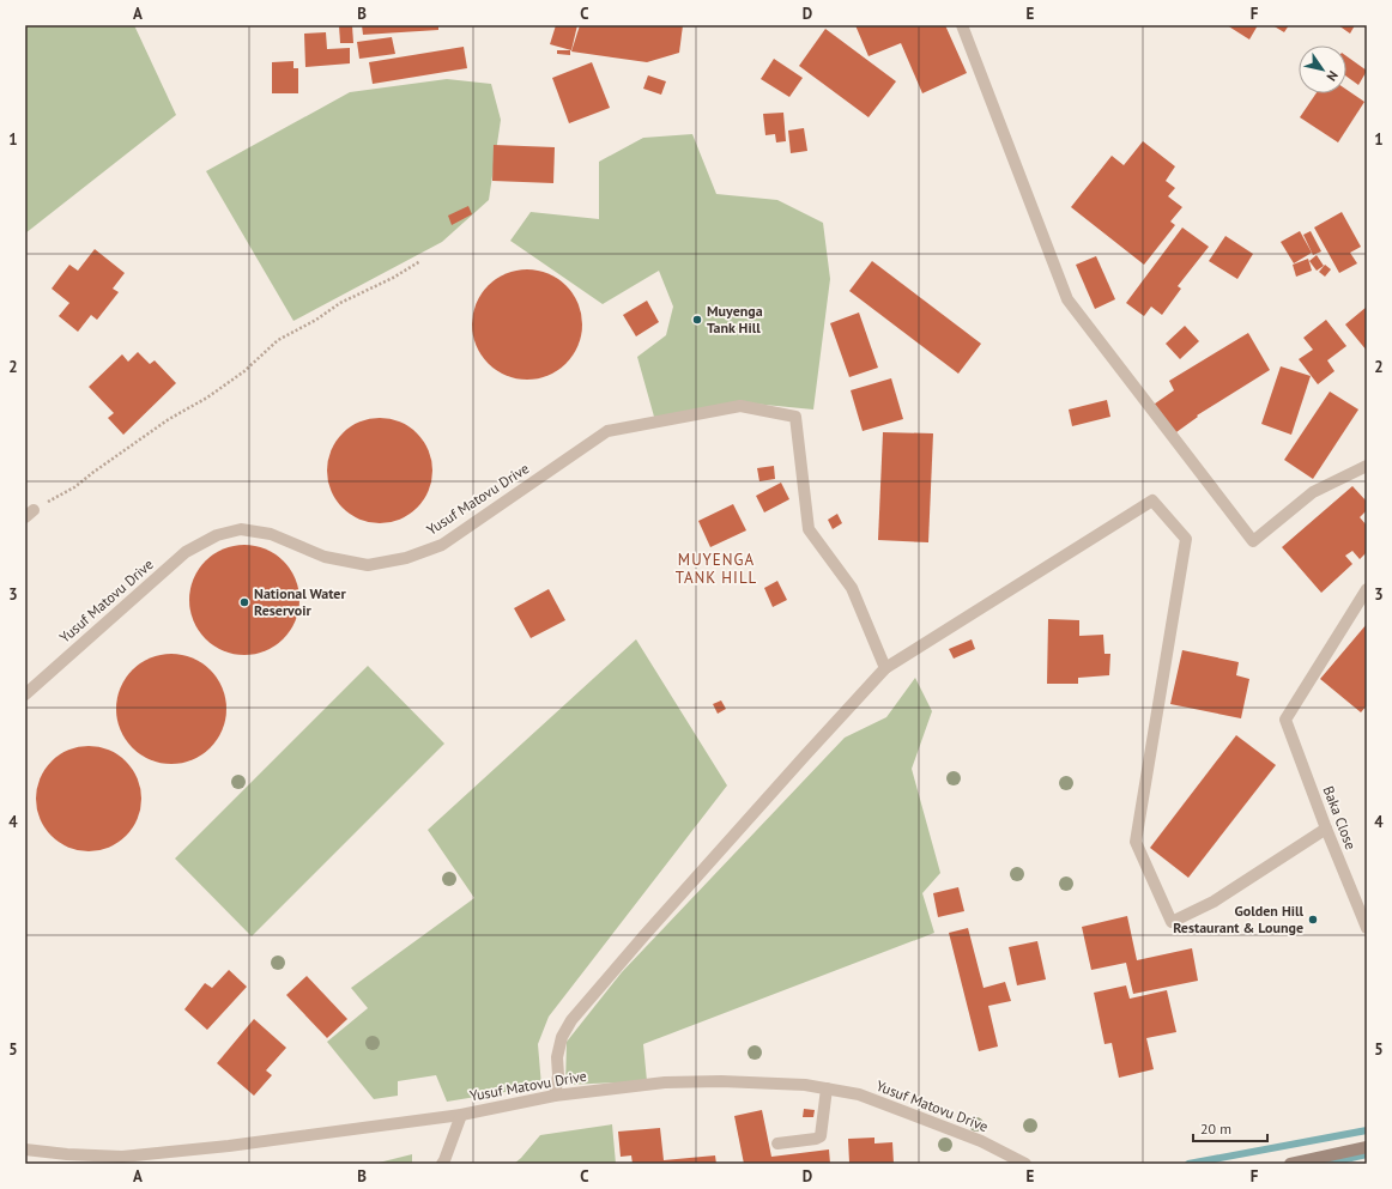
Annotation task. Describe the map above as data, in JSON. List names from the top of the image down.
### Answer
{
  "streets": {
    "street": ["Yusuf Matovu Drive", "Baka Close"]
  },
  "districts": ["MUYENGA TANK HILL"],
  "places": ["Muyenga Tank Hill", "National Water Reservoir", "Golden Hill Restaurant & Lounge"],
  "scale_bar": "20 m",
  "north": "bottom right",
  "grid": {
    "columns": [
      "A",
      "B",
      "C",
      "D",
      "E",
      "F"
    ],
    "rows": [
      "1",
      "2",
      "3",
      "4",
      "5"
    ]
  }
}
